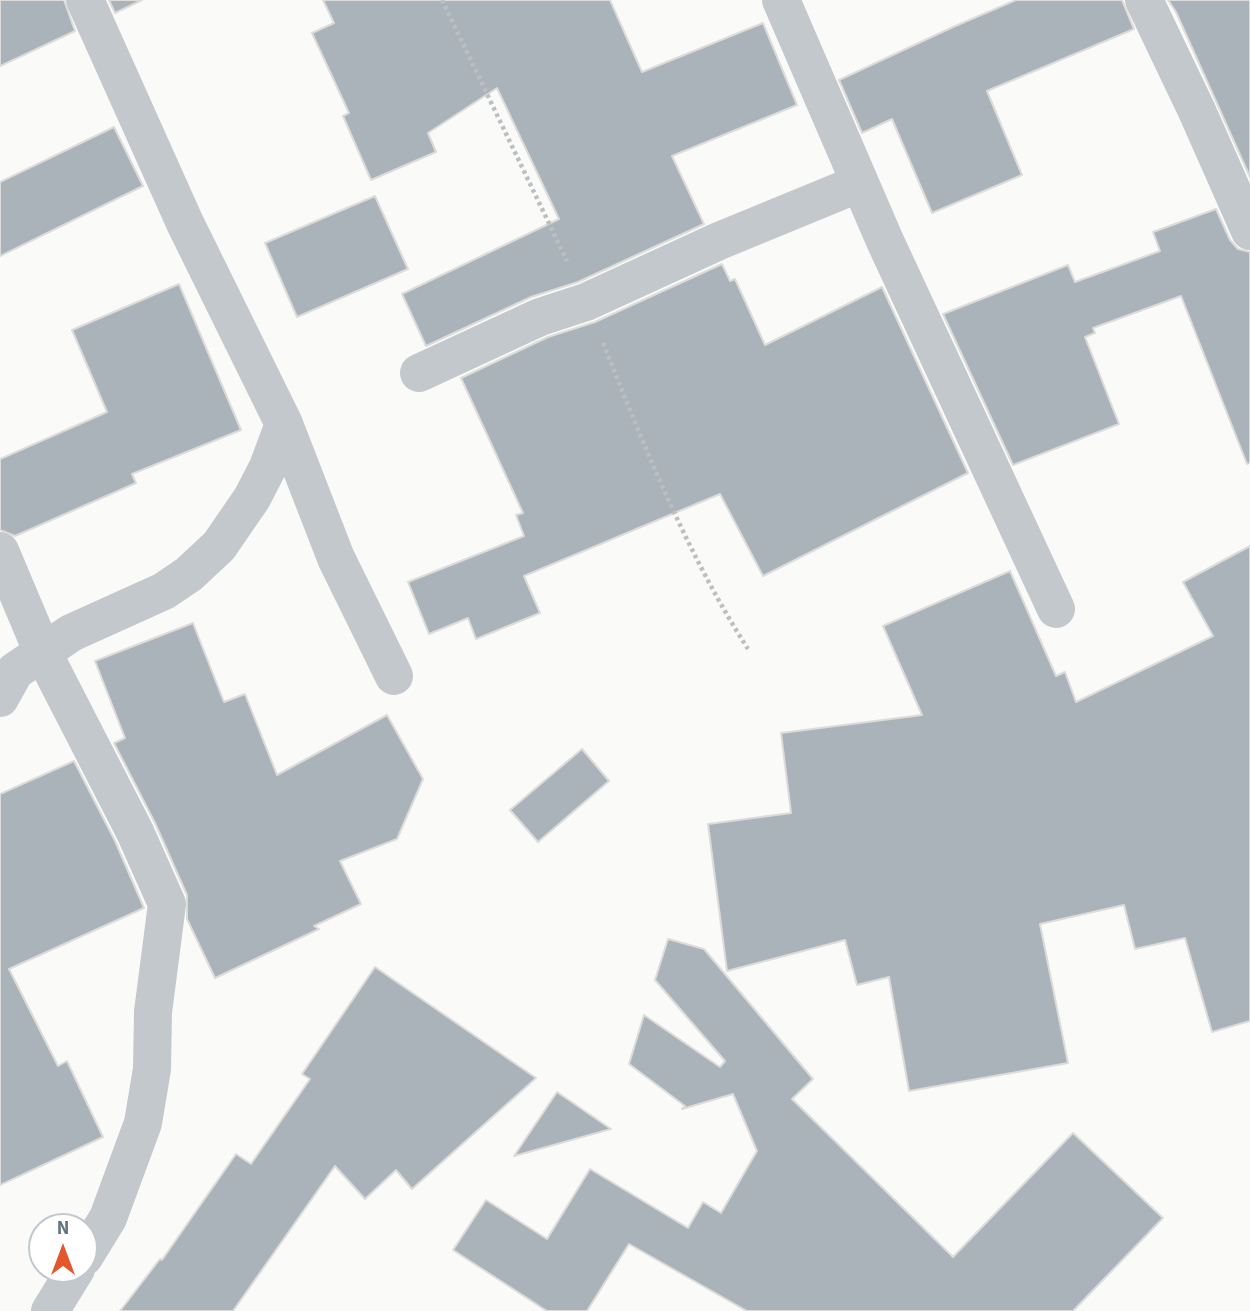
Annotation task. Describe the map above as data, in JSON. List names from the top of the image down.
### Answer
{
  "north": "top"
}
